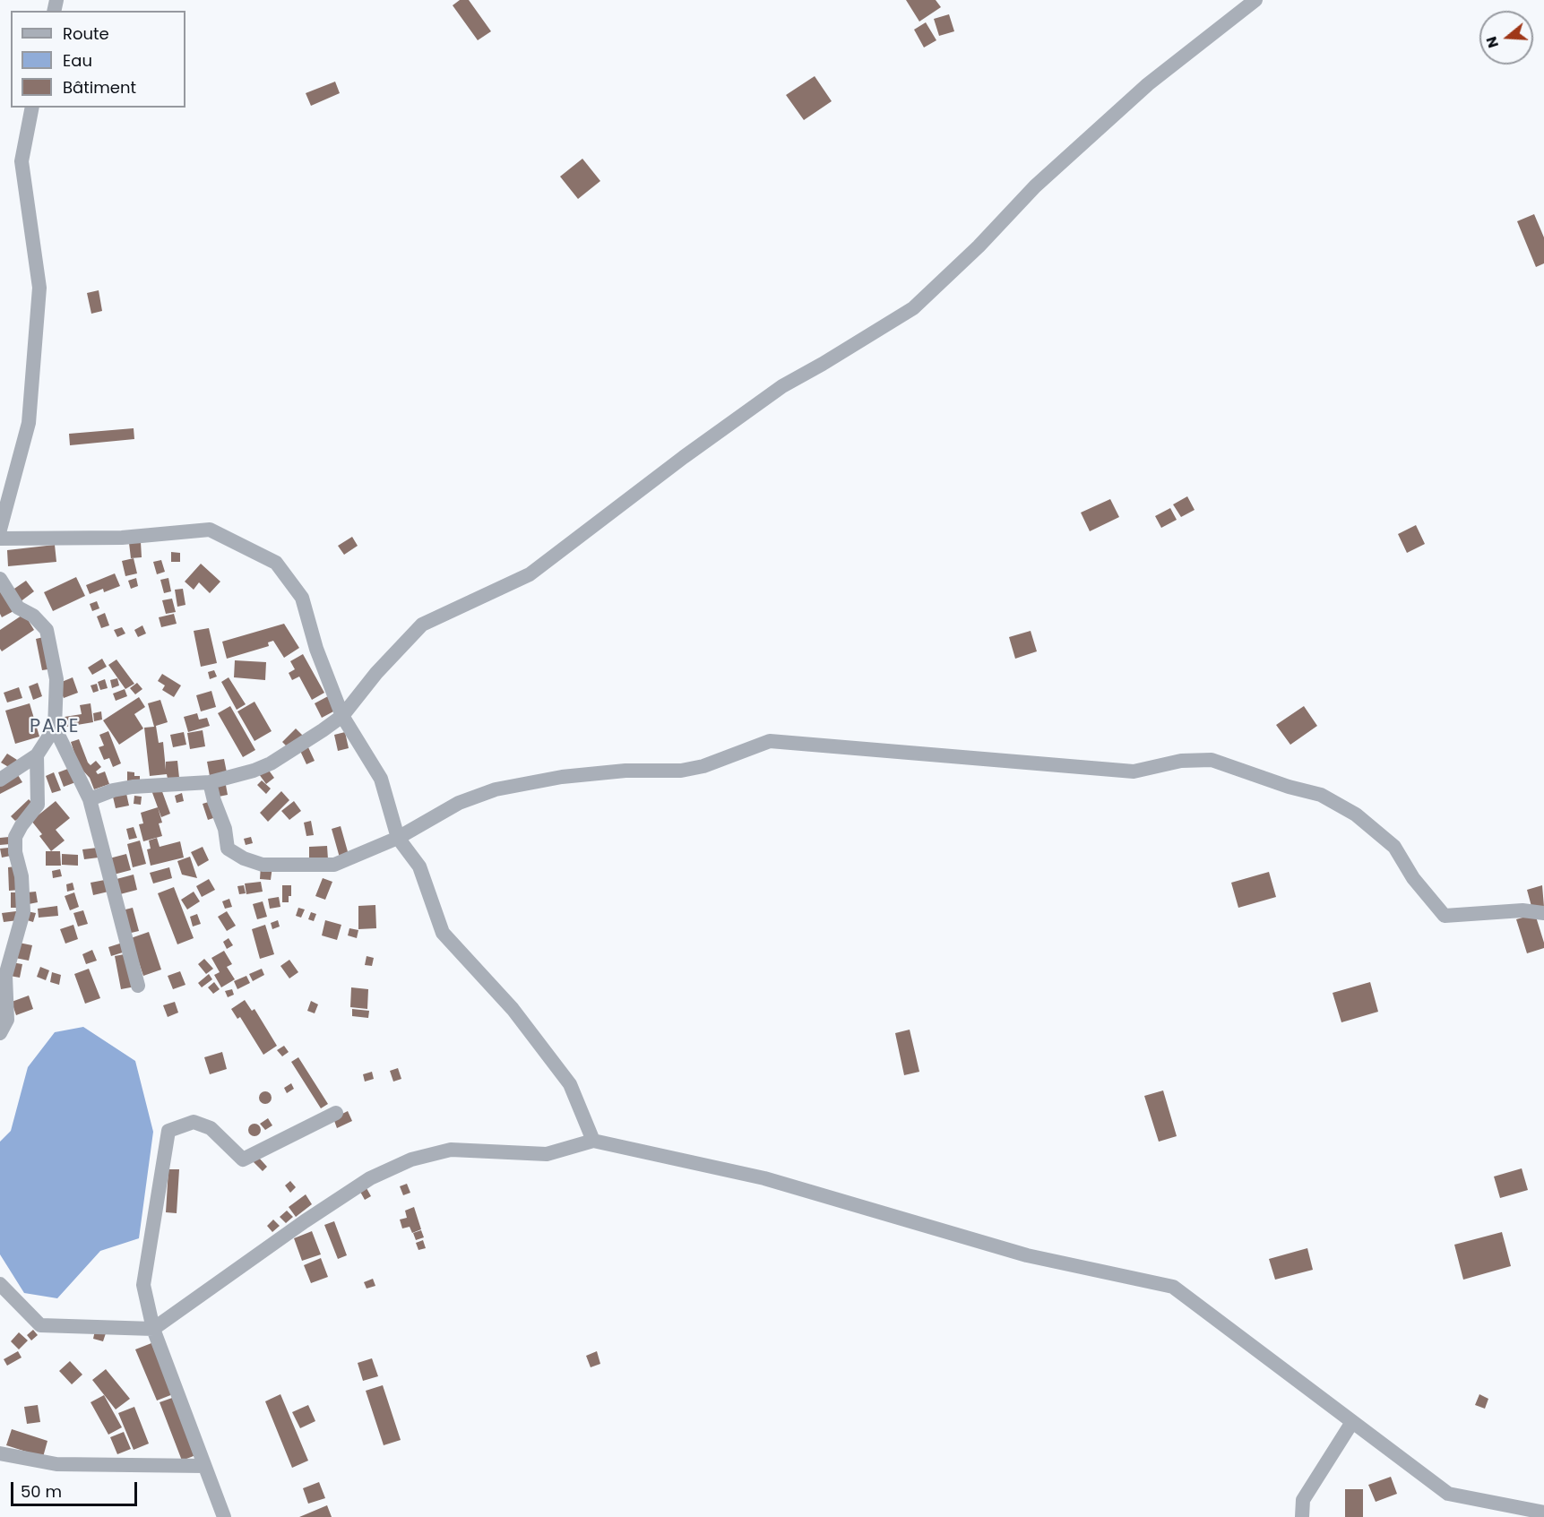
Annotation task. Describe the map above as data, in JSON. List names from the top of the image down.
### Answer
{
  "districts": ["PARE"],
  "legend": ["Route", "Eau", "Bâtiment"],
  "scale_bar": "50 m",
  "north": "left"
}
